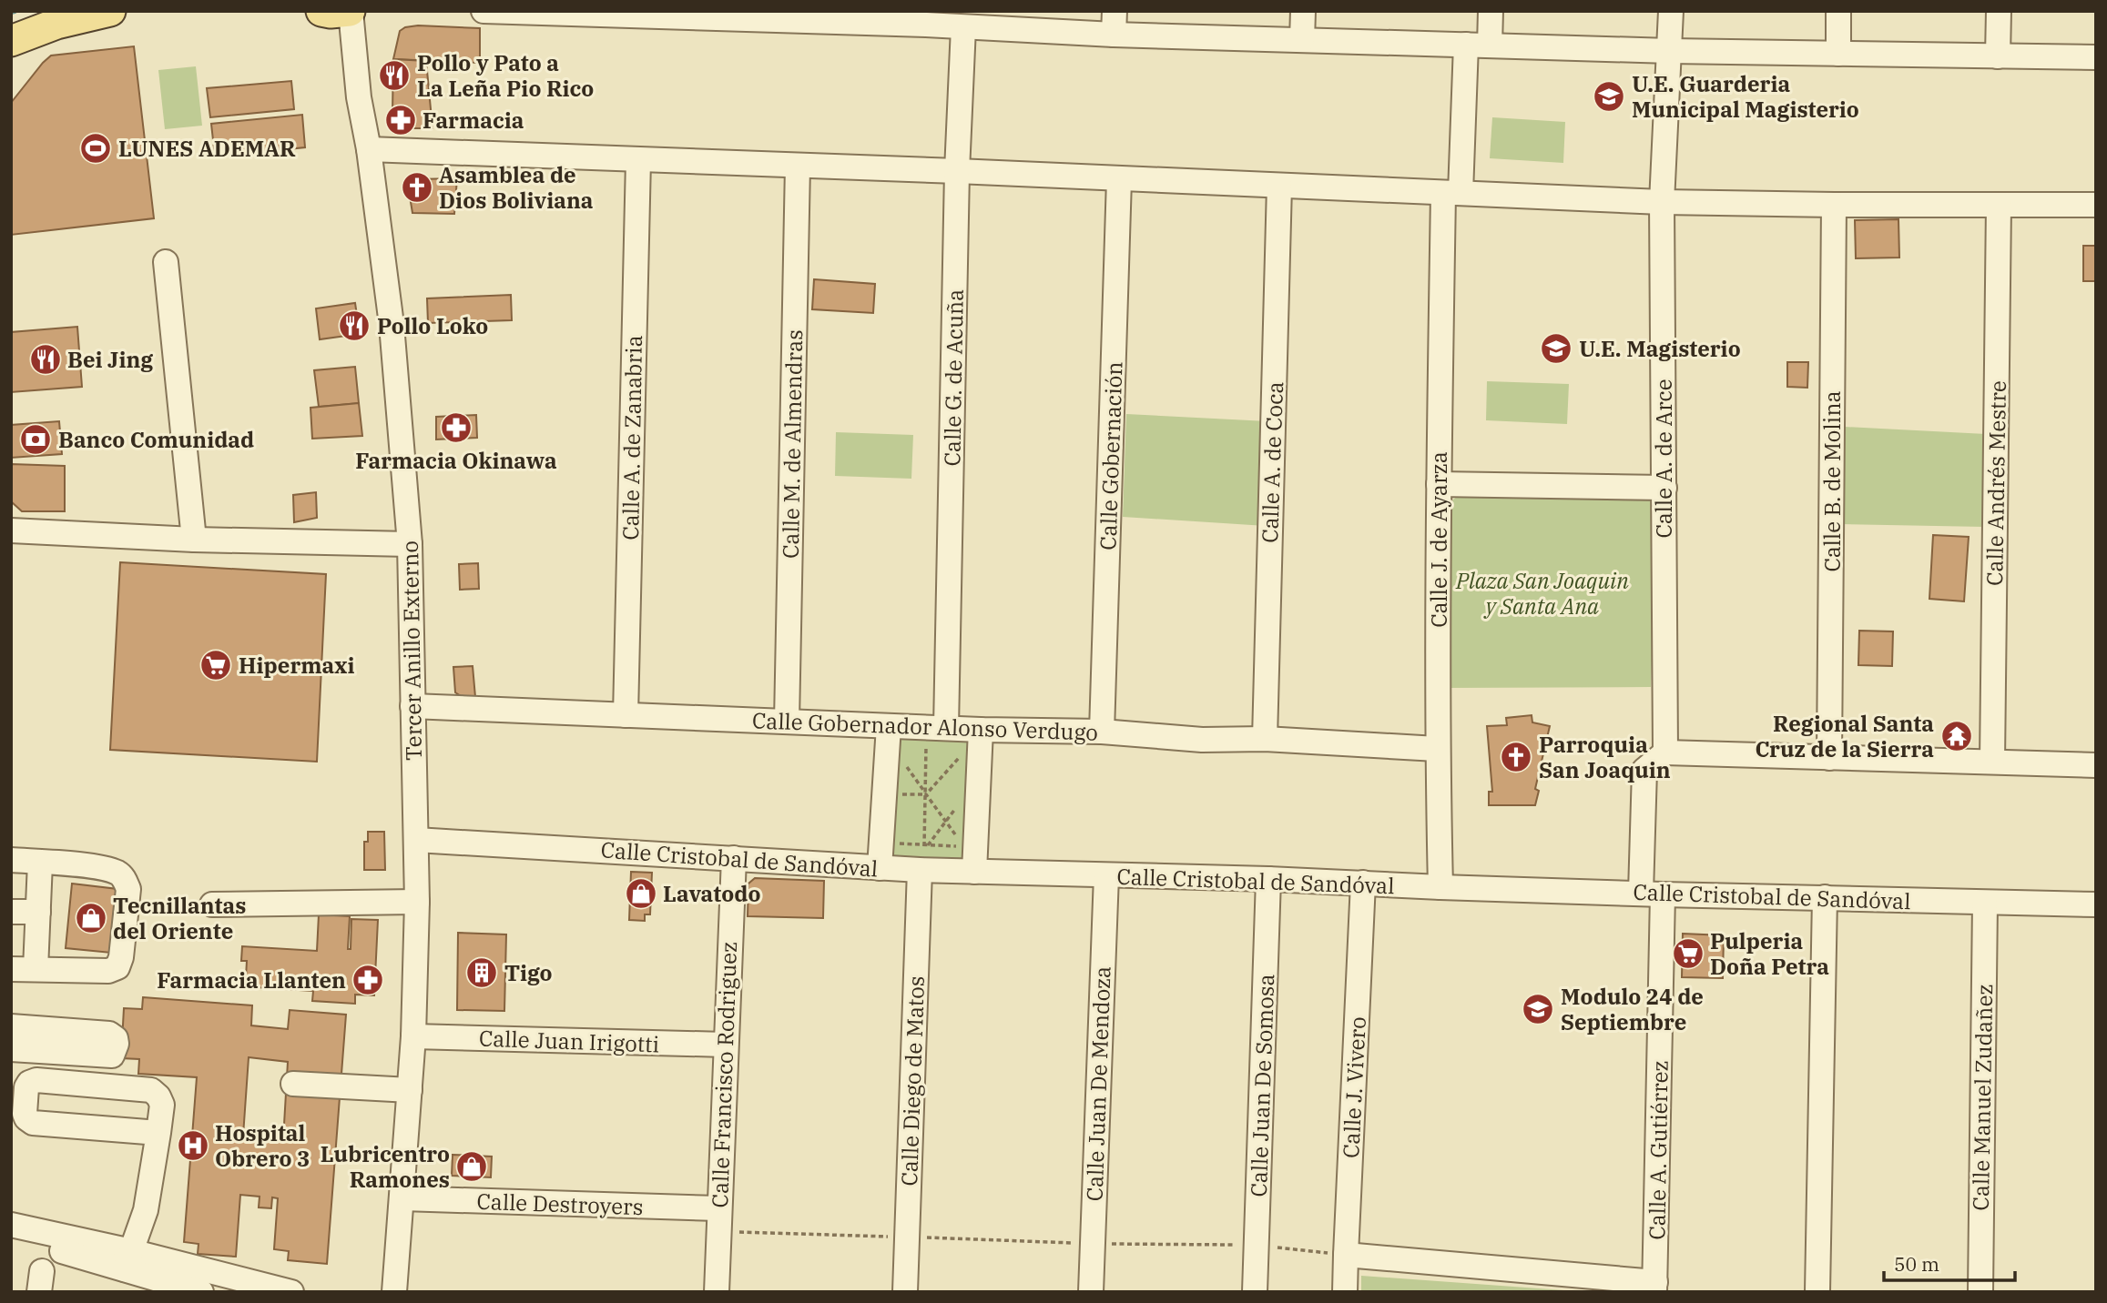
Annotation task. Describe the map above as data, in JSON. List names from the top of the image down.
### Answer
{
  "streets": {
    "street": [
      "Calle G. de Acuña",
      "Calle A. de Zanabria",
      "Calle M. de Almendras",
      "Calle Gobernación",
      "Calle A. de Arce",
      "Calle A. de Coca",
      "Calle B. de Molina",
      "Calle Andrés Mestre",
      "Calle J. de Ayarza",
      "Tercer Anillo Externo",
      "Calle Gobernador Alonso Verdugo",
      "Calle Cristobal de Sandóval",
      "Calle Juan Irigotti",
      "Calle Francisco Rodriguez",
      "Calle Diego de Matos",
      "Calle Juan De Mendoza",
      "Calle Juan De Somosa",
      "Calle J. Vivero",
      "Calle Manuel Zudañez",
      "Calle A. Gutiérrez",
      "Calle Destroyers"
    ]
  },
  "crossings": [
    ["Calle G. de Acuña", "Calle Gobernador Alonso Verdugo"],
    ["Calle A. de Zanabria", "Calle Gobernador Alonso Verdugo"],
    ["Calle M. de Almendras", "Calle Gobernador Alonso Verdugo"],
    ["Calle Gobernación", "Calle Gobernador Alonso Verdugo"],
    ["Calle A. de Arce", "Calle A. Gutiérrez"],
    ["Calle A. de Coca", "Calle Gobernador Alonso Verdugo"],
    ["Calle J. de Ayarza", "Calle Gobernador Alonso Verdugo"],
    ["Calle J. de Ayarza", "Calle Cristobal de Sandóval"],
    ["Tercer Anillo Externo", "Calle Gobernador Alonso Verdugo"],
    ["Tercer Anillo Externo", "Calle Cristobal de Sandóval"],
    ["Tercer Anillo Externo", "Calle Juan Irigotti"],
    ["Tercer Anillo Externo", "Calle Destroyers"],
    ["Calle Cristobal de Sandóval", "Calle Francisco Rodriguez"],
    ["Calle Cristobal de Sandóval", "Calle Diego de Matos"],
    ["Calle Cristobal de Sandóval", "Calle Juan De Mendoza"],
    ["Calle Cristobal de Sandóval", "Calle Juan De Somosa"],
    ["Calle Cristobal de Sandóval", "Calle J. Vivero"],
    ["Calle Cristobal de Sandóval", "Calle Manuel Zudañez"],
    ["Calle Cristobal de Sandóval", "Calle A. Gutiérrez"],
    ["Calle Juan Irigotti", "Calle Francisco Rodriguez"],
    ["Calle Francisco Rodriguez", "Calle Destroyers"]
  ],
  "parks": ["Plaza San Joaquin y Santa Ana"],
  "places": {
    "restaurant": ["Pollo y Pato a La Leña Pio Rico", "Pollo Loko", "Bei Jing"],
    "school or university": ["U.E. Guarderia Municipal Magisterio", "U.E. Magisterio", "Modulo 24 de Septiembre"],
    "pharmacy": ["Farmacia", "Farmacia Okinawa", "Farmacia Llanten"],
    "sports": ["LUNES ADEMAR"],
    "church": ["Asamblea de Dios Boliviana", "Parroquia San Joaquin"],
    "bank": ["Banco Comunidad"],
    "supermarket": ["Hipermaxi", "Pulperia Doña Petra"],
    "temple": ["Regional Santa Cruz de la Sierra"],
    "shop": ["Lavatodo", "Tecnillantas del Oriente", "Lubricentro Ramones"],
    "building": ["Tigo"],
    "hospital": ["Hospital Obrero 3"]
  },
  "scale_bar": "50 m"
}
